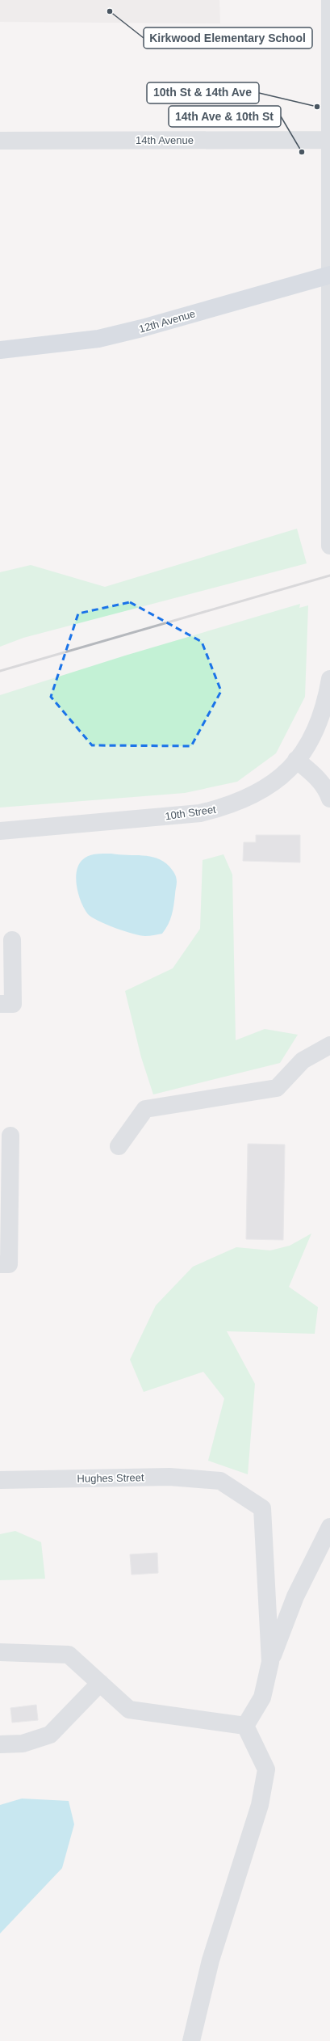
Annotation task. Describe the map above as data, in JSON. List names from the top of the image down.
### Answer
{
  "streets": {
    "main road": ["12th Avenue"],
    "street": ["14th Avenue", "10th Street", "Hughes Street"]
  },
  "places": ["Kirkwood Elementary School", "10th St & 14th Ave", "14th Ave & 10th St"]
}
